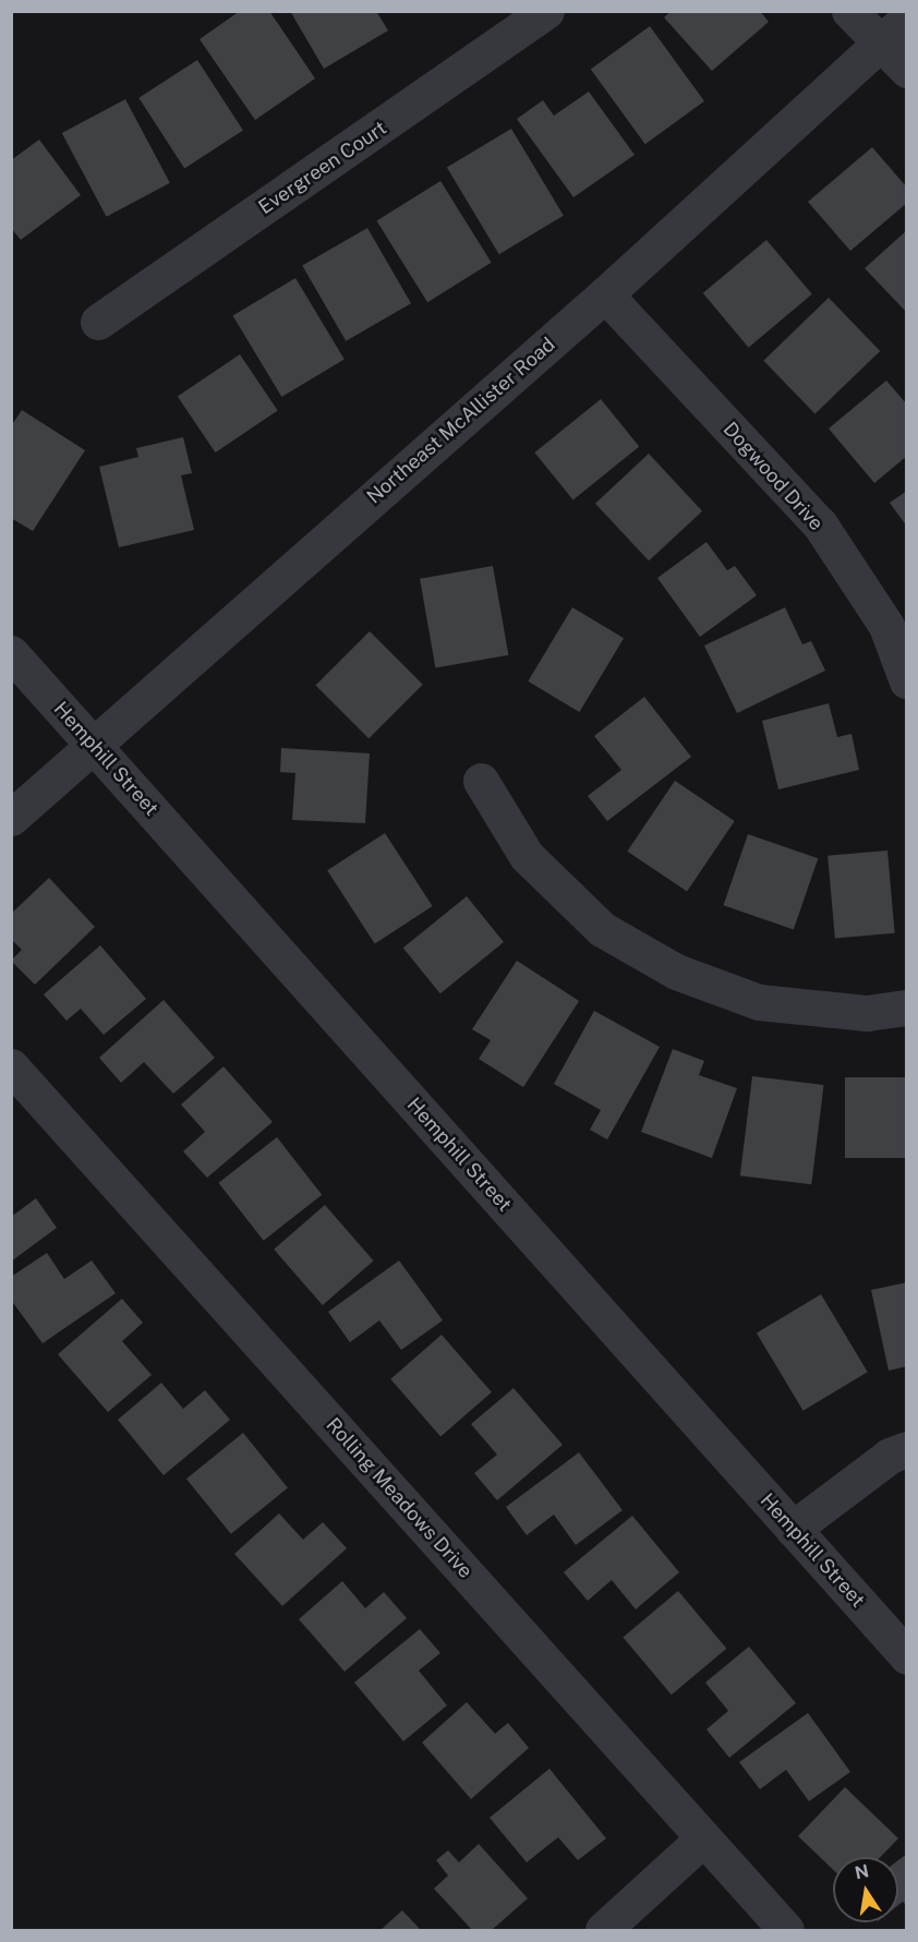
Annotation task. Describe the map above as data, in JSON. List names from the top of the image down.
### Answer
{
  "streets": {
    "street": [
      "Evergreen Court",
      "Northeast McAllister Road",
      "Dogwood Drive",
      "Hemphill Street",
      "Rolling Meadows Drive"
    ]
  },
  "crossings": [
    ["Northeast McAllister Road", "Dogwood Drive"],
    ["Northeast McAllister Road", "Hemphill Street"]
  ],
  "north": "top"
}
